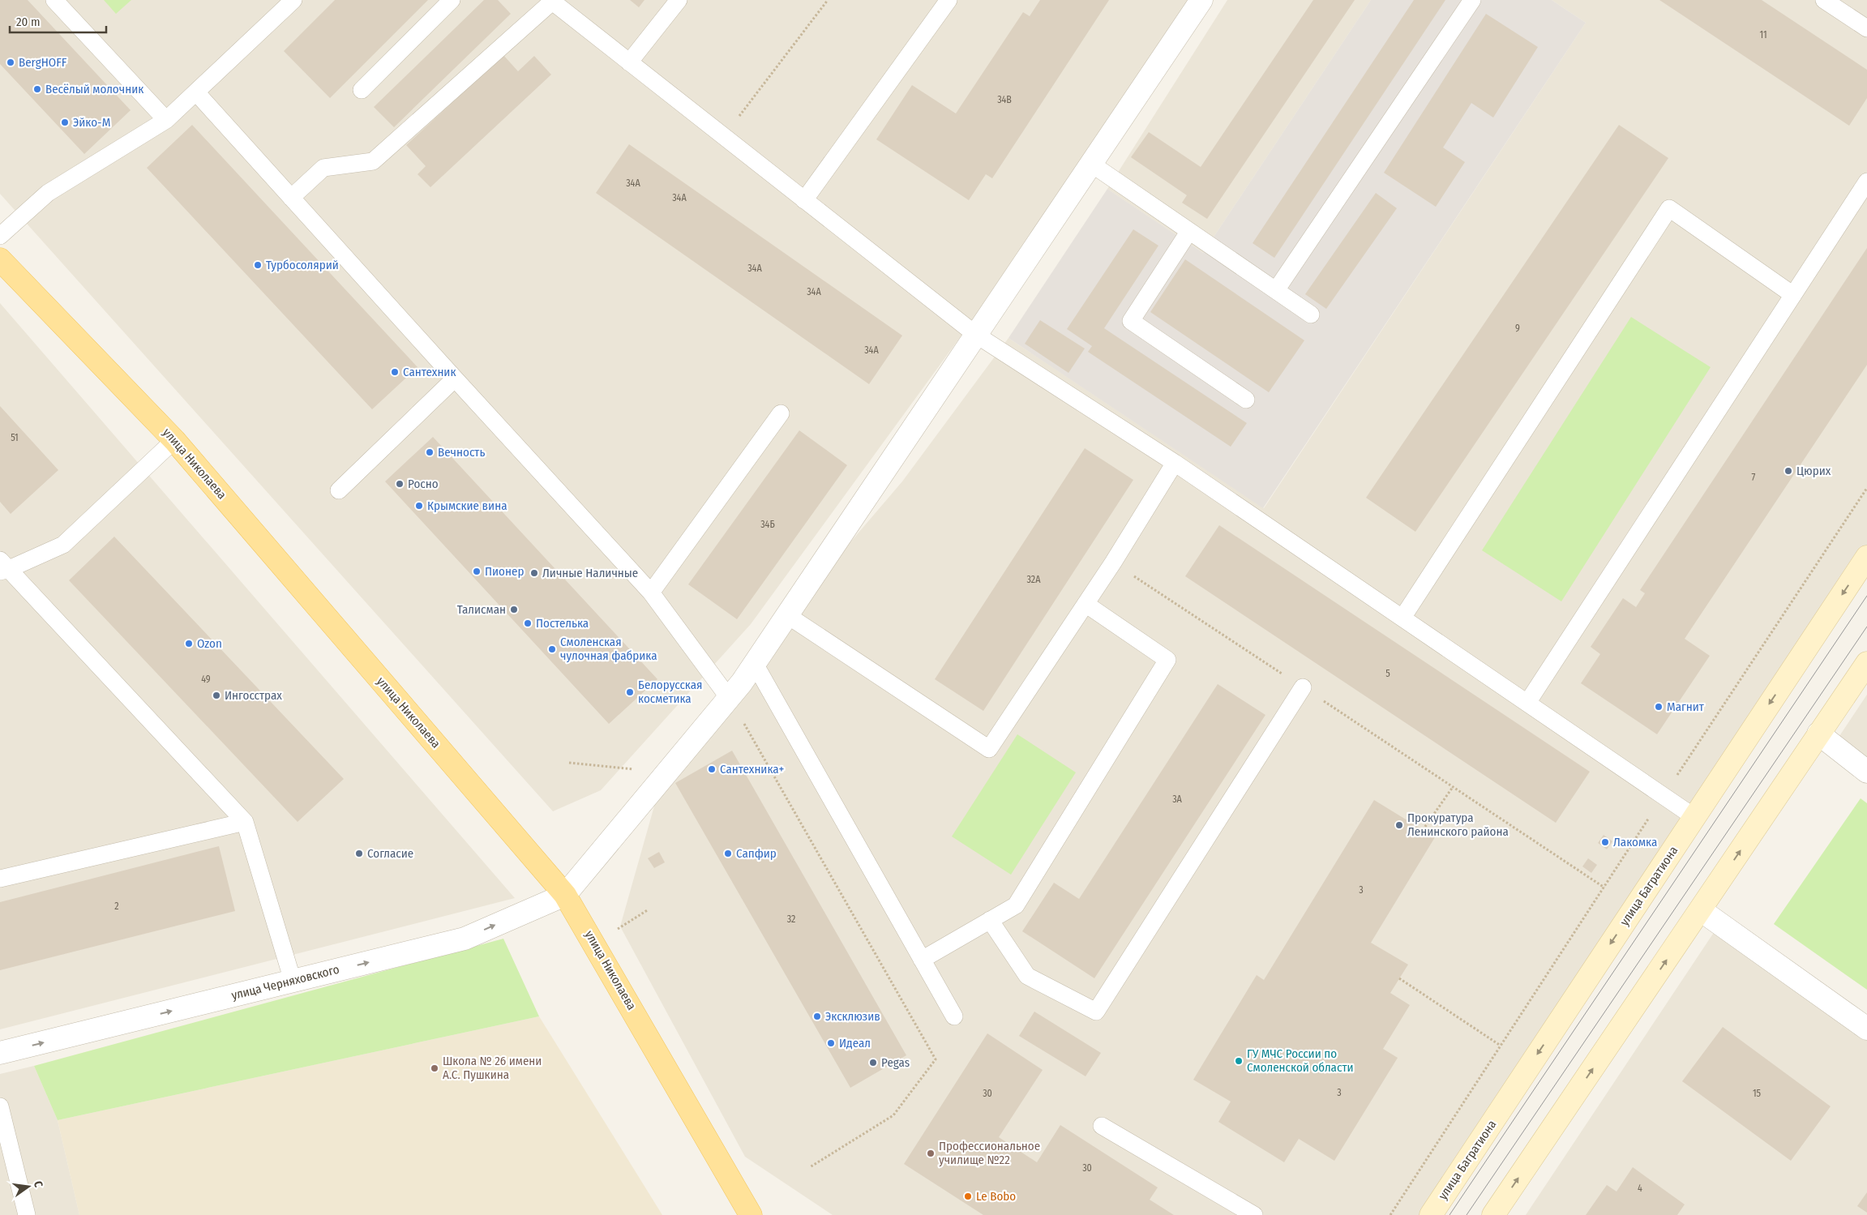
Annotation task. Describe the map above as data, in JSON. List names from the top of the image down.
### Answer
{
  "streets": {
    "main road": ["улица Николаева", "улица Багратиона"],
    "street": ["улица Черняховского"]
  },
  "crossings": [
    ["улица Николаева", "улица Черняховского"]
  ],
  "one_way": ["улица Черняховского"],
  "places": [
    "BergHOFF",
    "Весёлый молочник",
    "Эйко-М",
    "Турбосолярий",
    "Сантехник",
    "Вечность",
    "Цюрих",
    "Росно",
    "Крымские вина",
    "Пионер",
    "Личные Наличные",
    "Талисман",
    "Постелька",
    "Ozon",
    "Смоленская чулочная фабрика",
    "Белорусская косметика",
    "Ингосстрах",
    "Магнит",
    "Сантехника+",
    "Прокуратура Ленинского района",
    "Лакомка",
    "Согласие",
    "Сапфир",
    "Эксклюзив",
    "Идеал",
    "ГУ МЧС России по Смоленской области",
    "Pegas",
    "Школа № 26 имени А.С. Пушкина",
    "Профессиональное училище №22",
    "Le Bobo"
  ],
  "house_numbers": [
    "11",
    "34В",
    "34А",
    "34А",
    "34А",
    "34А",
    "9",
    "34А",
    "51",
    "7",
    "34Б",
    "32А",
    "5",
    "49",
    "3А",
    "3",
    "2",
    "32",
    "3",
    "30",
    "15",
    "30",
    "4"
  ],
  "scale_bar": "20 m",
  "north": "right"
}
